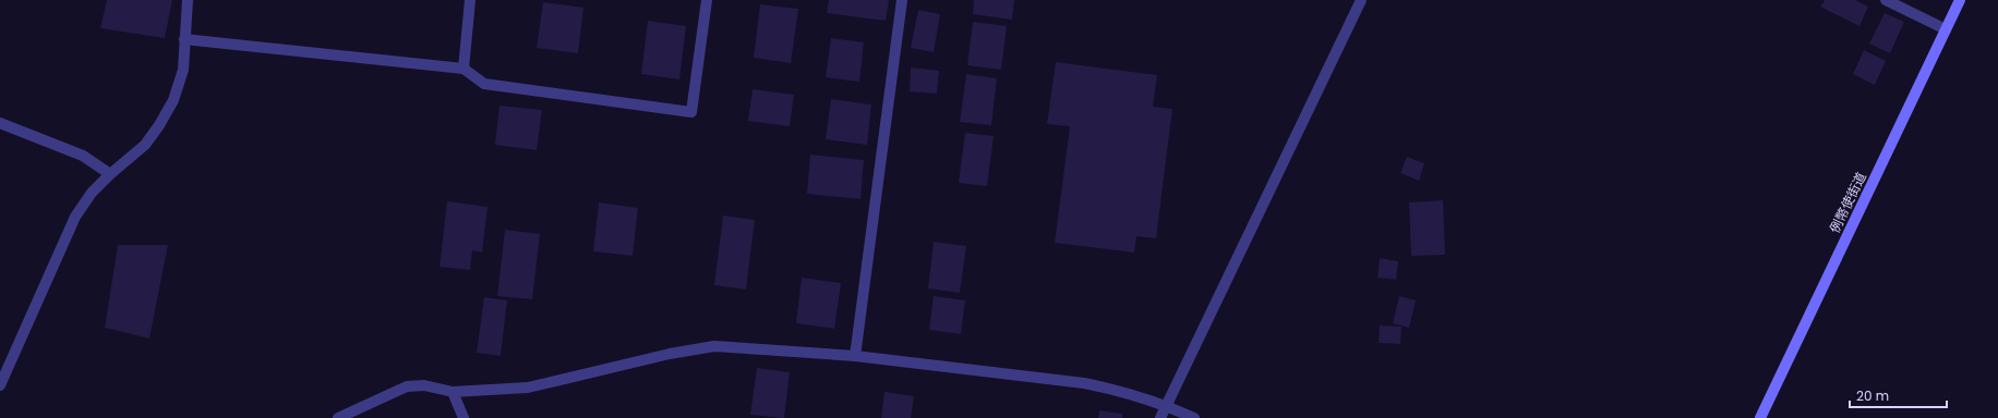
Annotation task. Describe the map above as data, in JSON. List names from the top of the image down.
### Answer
{
  "streets": {
    "main road": ["例幣使街道"]
  },
  "scale_bar": "20 m"
}
